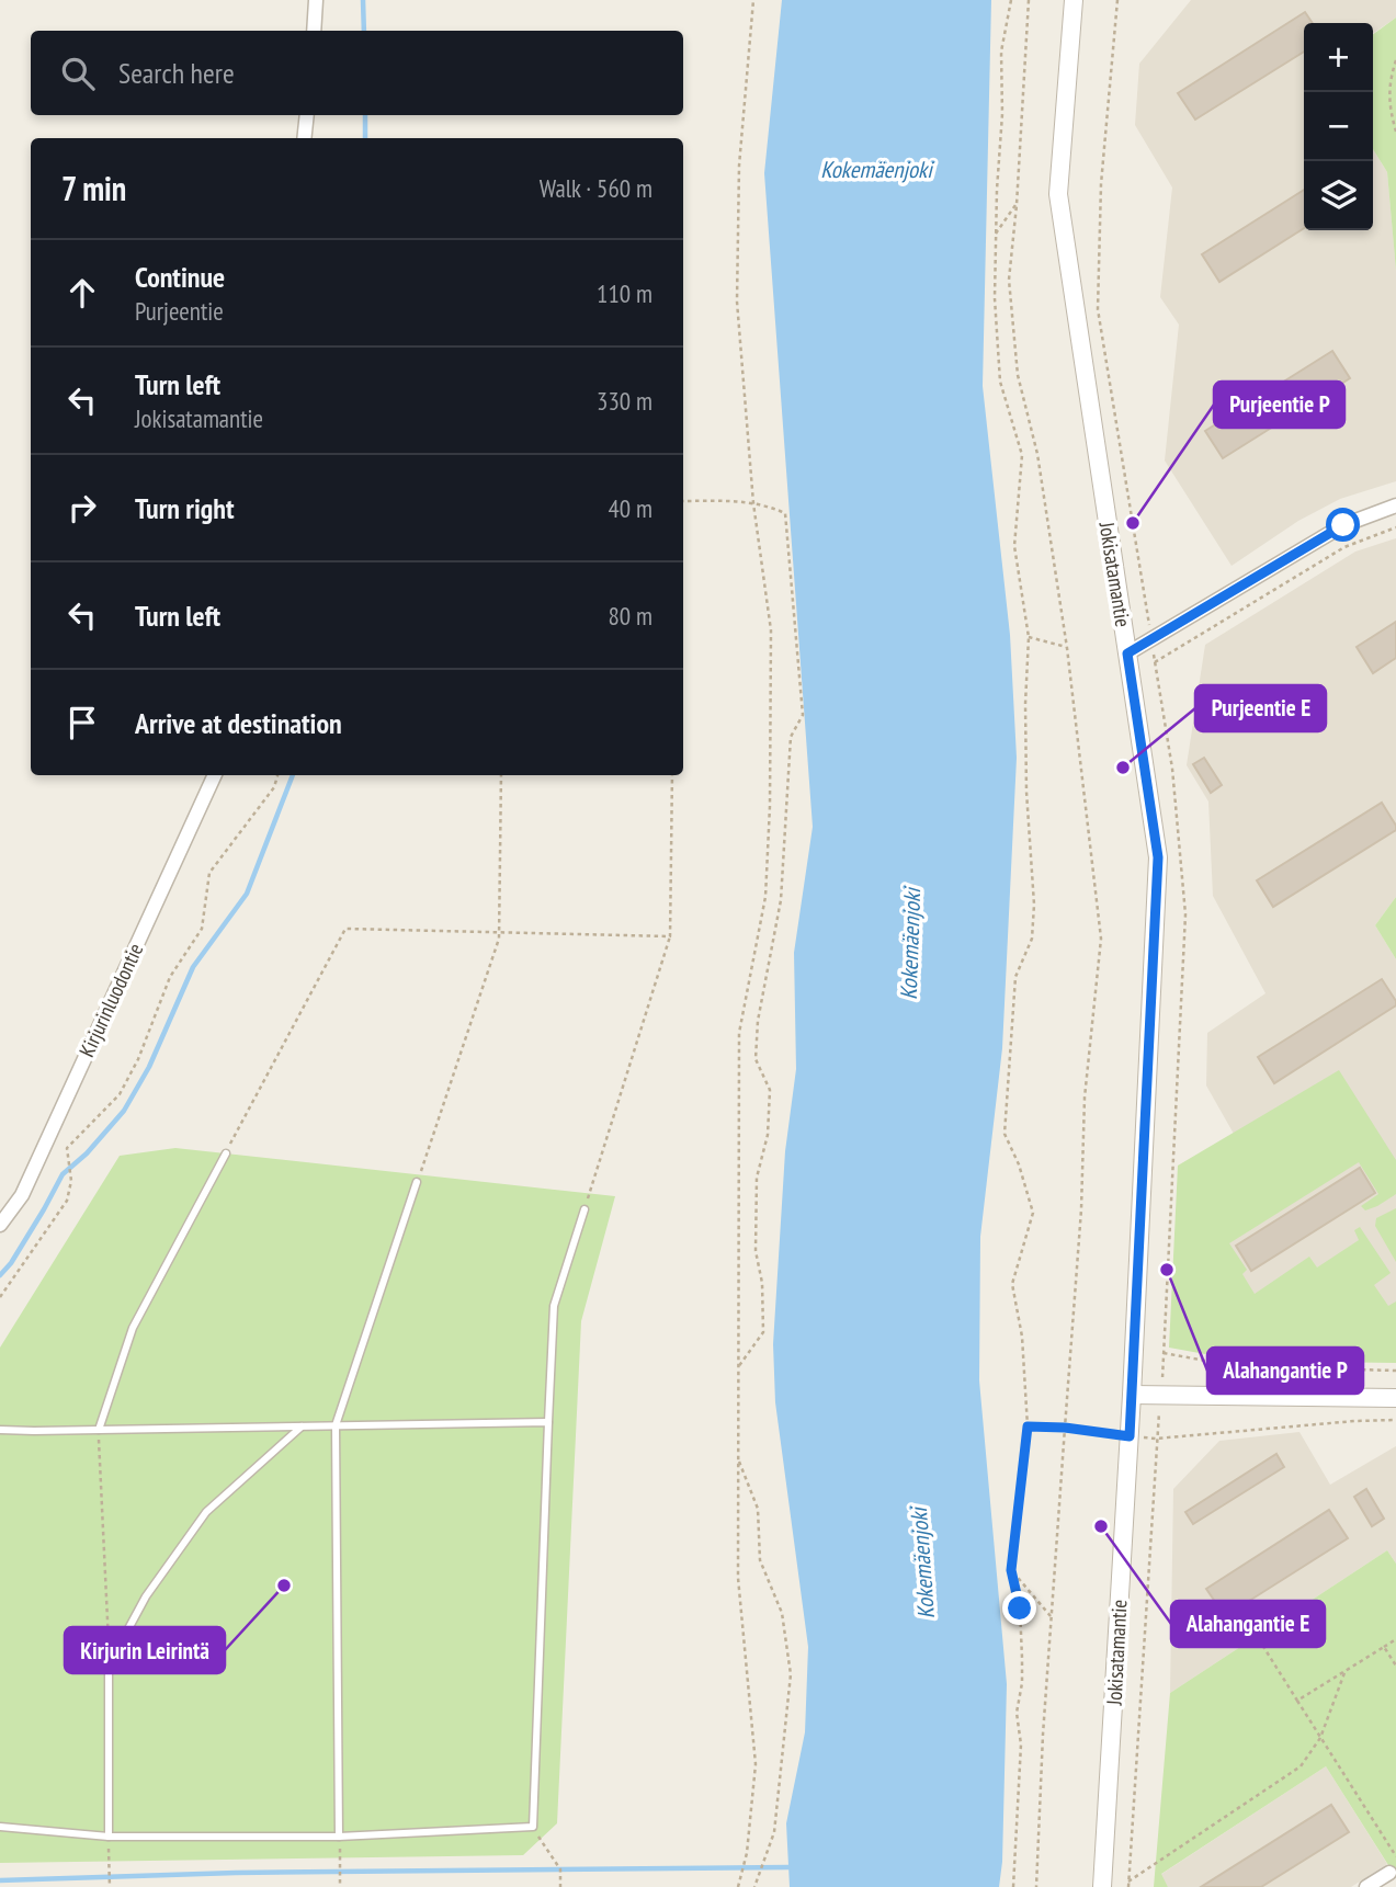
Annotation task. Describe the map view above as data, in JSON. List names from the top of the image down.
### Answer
{
  "streets": {
    "street": ["Jokisatamantie", "Kirjurinluodontie"]
  },
  "water": ["Kokemäenjoki"],
  "places": [
    "Purjeentie P",
    "Purjeentie E",
    "Alahangantie P",
    "Alahangantie E",
    "Kirjurin Leirintä"
  ],
  "page": {
    "map_buttons": ["+", "−"],
    "search": "Search here",
    "heading": ["7 min", "Walk · 560 m"],
    "list": [
      ["Continue", "Purjeentie", "110 m"],
      ["Turn left", "Jokisatamantie", "330 m"],
      ["Turn right", "40 m"],
      ["Turn left", "80 m"],
      "Arrive at destination"
    ]
  }
}
